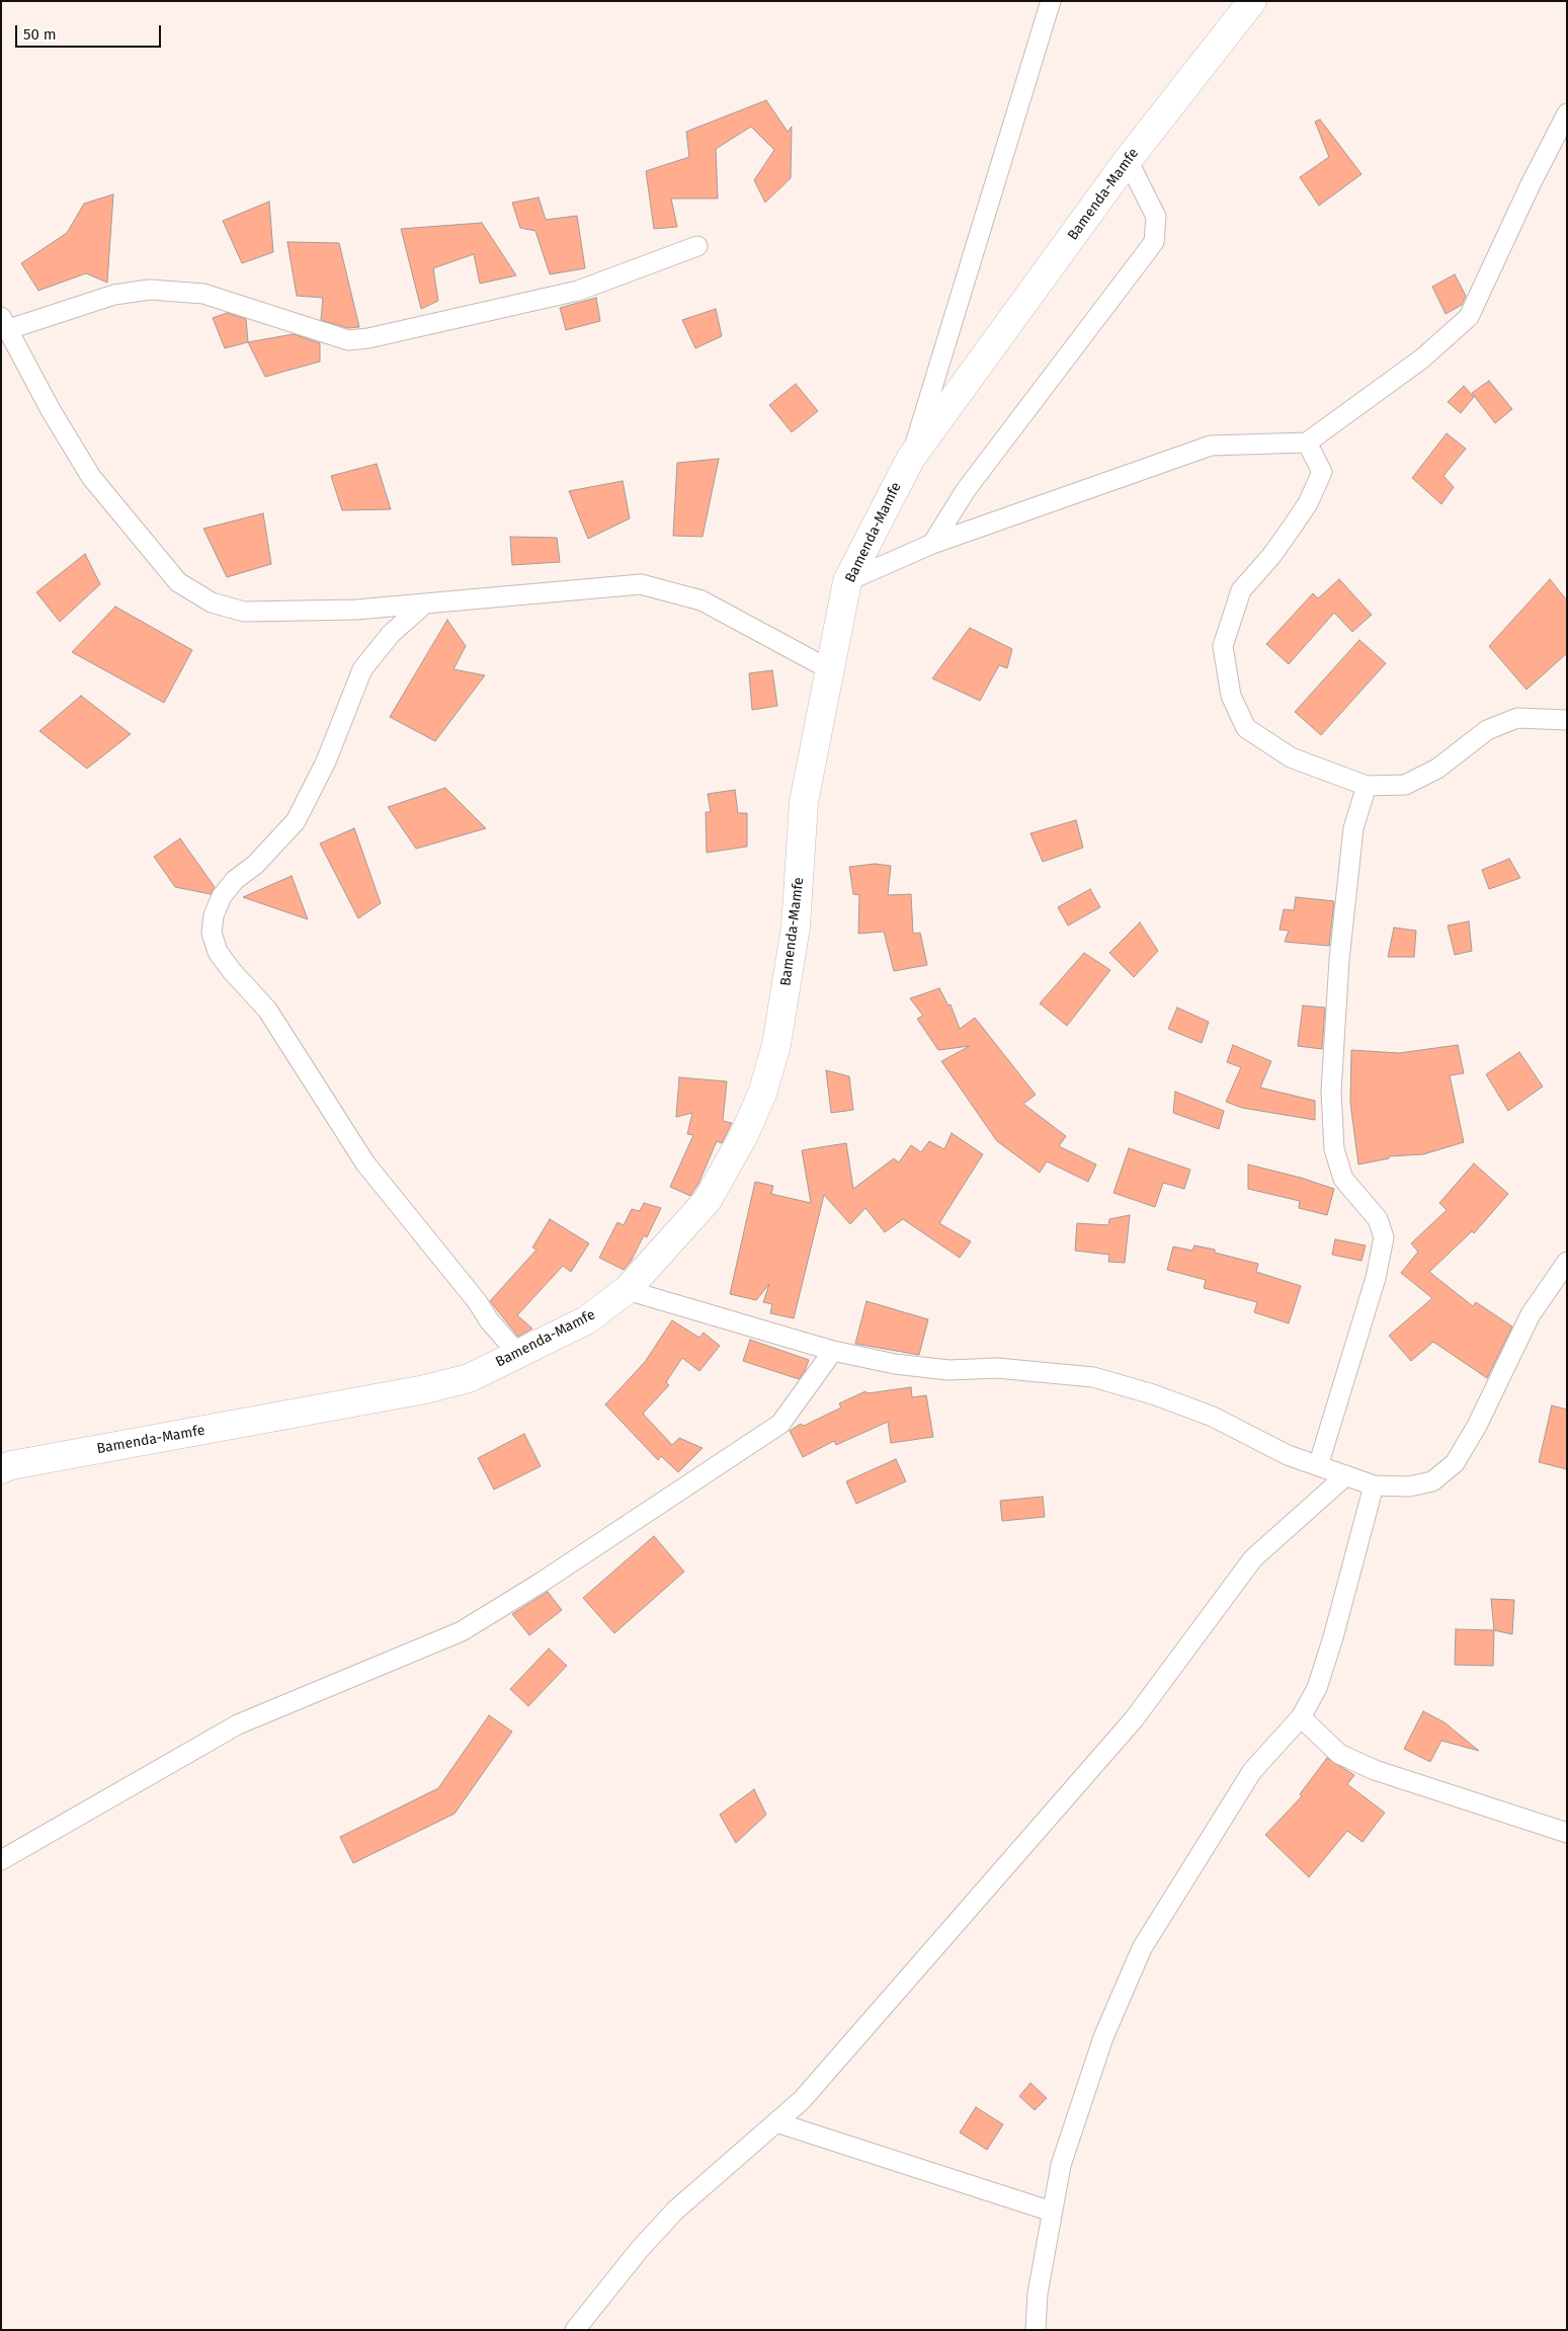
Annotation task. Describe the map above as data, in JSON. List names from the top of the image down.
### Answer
{
  "streets": {
    "highway": ["Bamenda-Mamfe"]
  },
  "scale_bar": "50 m"
}
